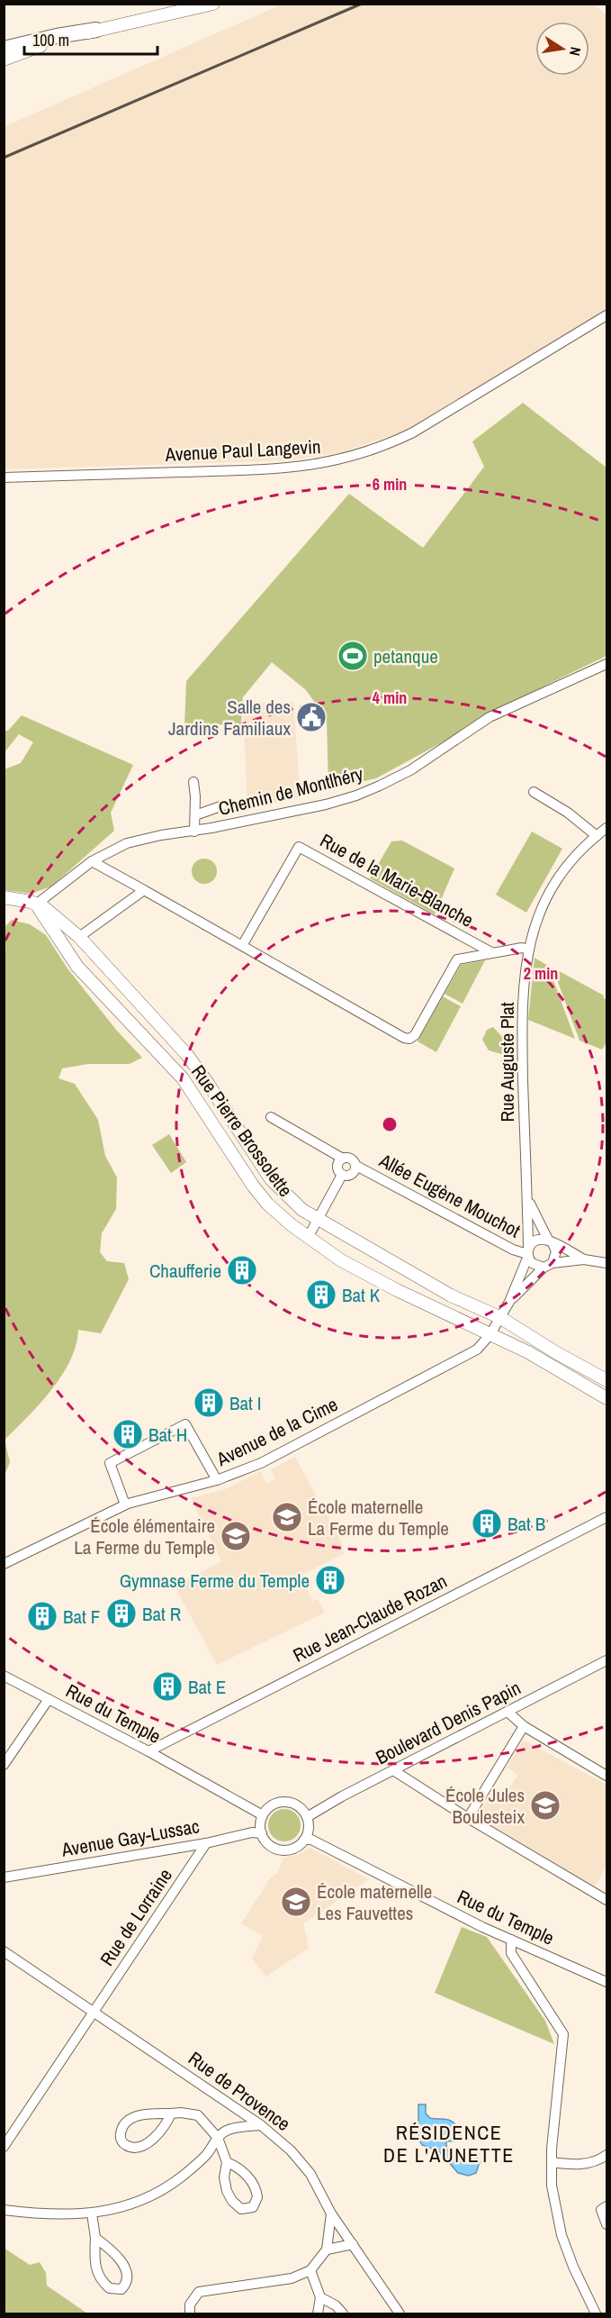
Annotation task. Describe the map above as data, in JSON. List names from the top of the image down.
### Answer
{
  "streets": {
    "main road": ["Rue Pierre Brossolette"],
    "street": [
      "Avenue Paul Langevin",
      "Chemin de Montlhéry",
      "Rue de la Marie-Blanche",
      "Rue Auguste Plat",
      "Allée Eugène Mouchot",
      "Avenue de la Cime",
      "Rue Jean-Claude Rozan",
      "Rue du Temple",
      "Boulevard Denis Papin",
      "Avenue Gay-Lussac",
      "Rue de Lorraine",
      "Rue de Provence"
    ]
  },
  "crossings": [
    ["Chemin de Montlhéry", "Rue de la Marie-Blanche"],
    ["Chemin de Montlhéry", "Rue Pierre Brossolette"],
    ["Rue de la Marie-Blanche", "Rue Auguste Plat"],
    ["Rue Auguste Plat", "Allée Eugène Mouchot"],
    ["Rue Pierre Brossolette", "Avenue de la Cime"],
    ["Rue Jean-Claude Rozan", "Rue du Temple"],
    ["Rue du Temple", "Boulevard Denis Papin"],
    ["Rue du Temple", "Avenue Gay-Lussac"],
    ["Boulevard Denis Papin", "Avenue Gay-Lussac"],
    ["Avenue Gay-Lussac", "Rue de Lorraine"],
    ["Rue de Lorraine", "Rue de Provence"]
  ],
  "districts": ["RÉSIDENCE DE L'AUNETTE"],
  "places": {
    "sports": ["petanque"],
    "public building": ["Salle des Jardins Familiaux"],
    "building": [
      "Chaufferie",
      "Bat K",
      "Bat I",
      "Bat H",
      "Bat B",
      "Gymnase Ferme du Temple",
      "Bat R",
      "Bat F",
      "Bat E"
    ],
    "school or university": [
      "École maternelle La Ferme du Temple",
      "École élémentaire La Ferme du Temple",
      "École Jules Boulesteix",
      "École maternelle Les Fauvettes"
    ]
  },
  "scale_bar": "100 m",
  "north": "right",
  "rings": ["6 min", "4 min", "2 min"]
}
